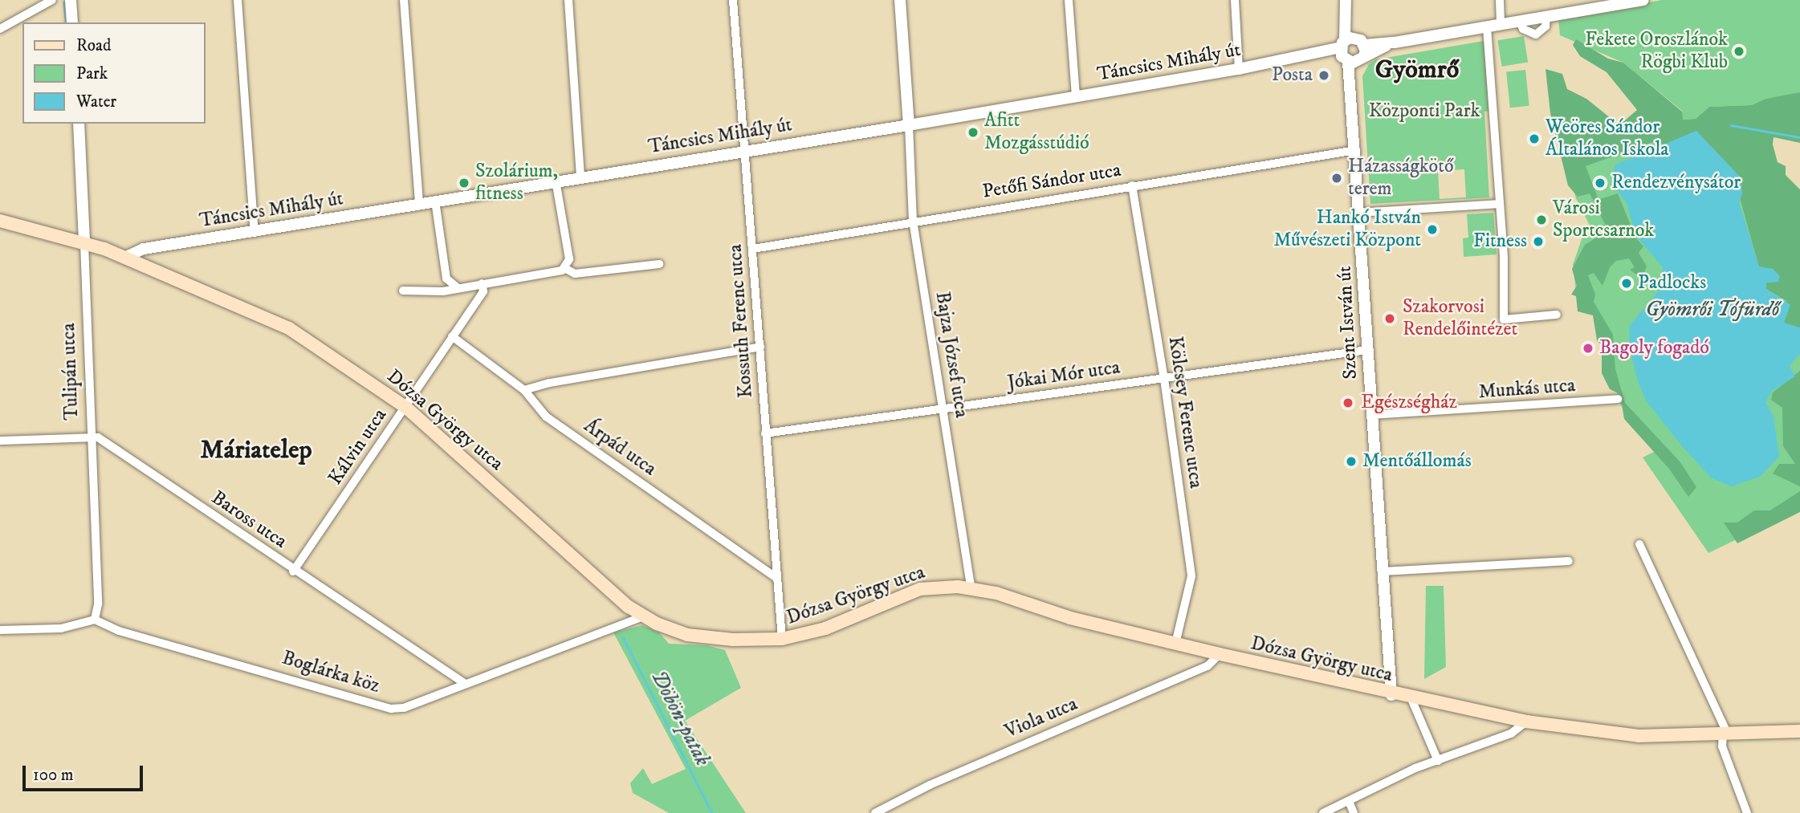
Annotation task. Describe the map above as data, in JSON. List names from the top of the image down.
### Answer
{
  "streets": {
    "main road": ["Dózsa György utca"],
    "street": [
      "Táncsics Mihály út",
      "Petőfi Sándor utca",
      "Kossuth Ferenc utca",
      "Szent István út",
      "Bajza József utca",
      "Tulipán utca",
      "Jókai Mór utca",
      "Munkás utca",
      "Kölcsey Ferenc utca",
      "Kálvin utca",
      "Árpád utca",
      "Baross utca",
      "Boglárka köz",
      "Viola utca"
    ]
  },
  "crossings": [
    ["Táncsics Mihály út", "Kossuth Ferenc utca"],
    ["Táncsics Mihály út", "Szent István út"],
    ["Táncsics Mihály út", "Bajza József utca"],
    ["Táncsics Mihály út", "Dózsa György utca"],
    ["Petőfi Sándor utca", "Kossuth Ferenc utca"],
    ["Petőfi Sándor utca", "Szent István út"],
    ["Petőfi Sándor utca", "Bajza József utca"],
    ["Petőfi Sándor utca", "Kölcsey Ferenc utca"],
    ["Kossuth Ferenc utca", "Jókai Mór utca"],
    ["Kossuth Ferenc utca", "Dózsa György utca"],
    ["Kossuth Ferenc utca", "Árpád utca"],
    ["Szent István út", "Jókai Mór utca"],
    ["Szent István út", "Munkás utca"],
    ["Szent István út", "Dózsa György utca"],
    ["Bajza József utca", "Jókai Mór utca"],
    ["Bajza József utca", "Dózsa György utca"],
    ["Tulipán utca", "Dózsa György utca"],
    ["Tulipán utca", "Baross utca"],
    ["Tulipán utca", "Boglárka köz"],
    ["Jókai Mór utca", "Kölcsey Ferenc utca"],
    ["Kölcsey Ferenc utca", "Dózsa György utca"],
    ["Dózsa György utca", "Kálvin utca"],
    ["Dózsa György utca", "Boglárka köz"],
    ["Dózsa György utca", "Viola utca"],
    ["Kálvin utca", "Árpád utca"],
    ["Kálvin utca", "Baross utca"],
    ["Baross utca", "Boglárka köz"]
  ],
  "districts": ["Gyömrő", "Máriatelep"],
  "water": ["Gyömrői Tófürdő", "Döbön-patak"],
  "parks": ["Központi Park"],
  "places": [
    "Fekete Oroszlánok Rögbi Klub",
    "Posta",
    "Afitt Mozgásstúdió",
    "Weöres Sándor Általános Iskola",
    "Házasságkötő terem",
    "Szolárium, fitness",
    "Rendezvénysátor",
    "Városi Sportcsarnok",
    "Hankó István Művészeti Központ",
    "Fitness",
    "Padlocks",
    "Szakorvosi Rendelőintézet",
    "Bagoly fogadó",
    "Egészségház",
    "Mentőállomás"
  ],
  "legend": ["Road", "Park", "Water"],
  "scale_bar": "100 m"
}
